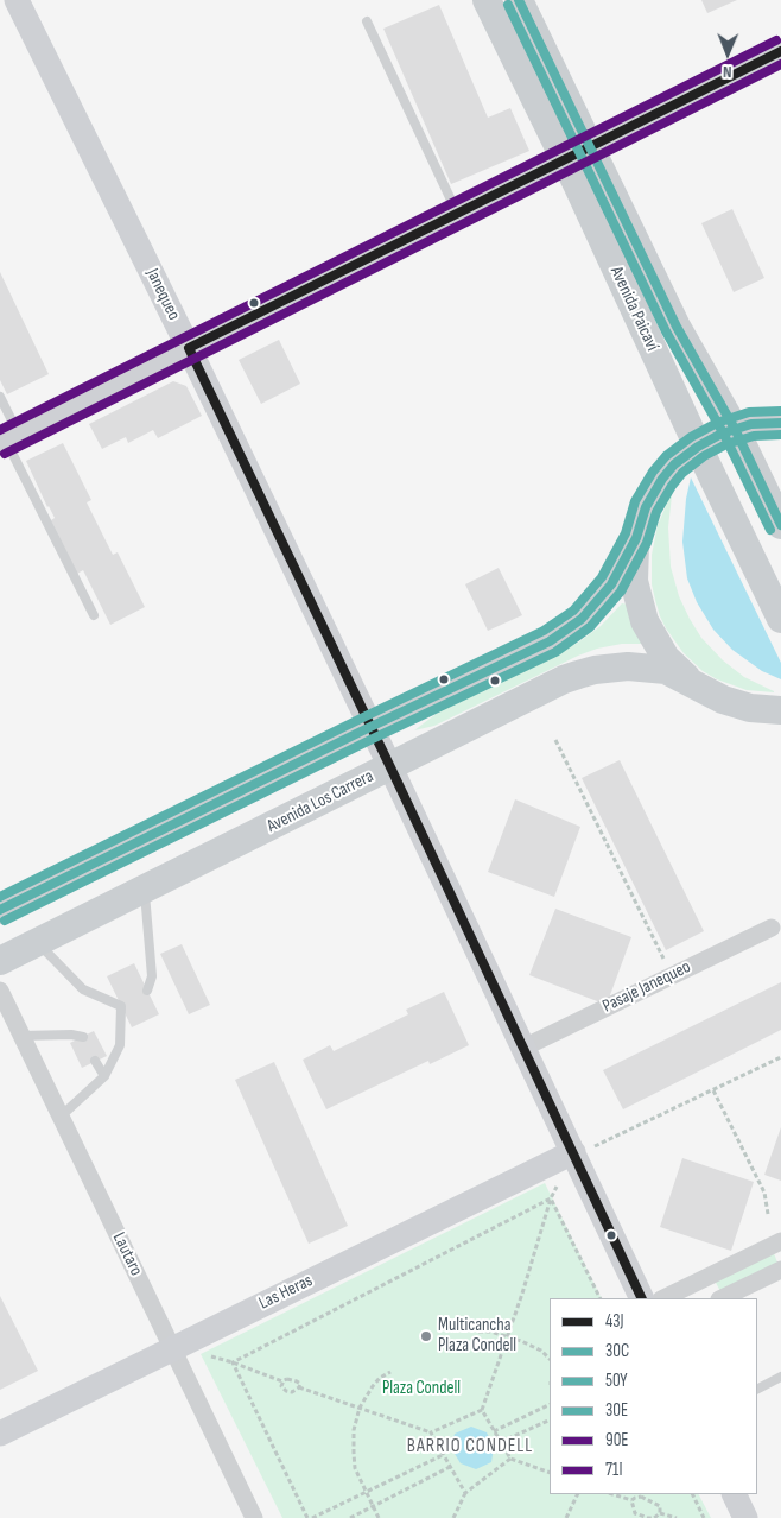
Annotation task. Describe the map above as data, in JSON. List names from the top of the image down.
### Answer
{
  "streets": {
    "main road": ["Avenida Paicaví", "Avenida Los Carrera"],
    "street": [
      "Janequeo",
      "Pasaje Janequeo",
      "Lautaro",
      "Las Heras"
    ]
  },
  "crossings": [
    ["Janequeo", "Avenida Los Carrera"],
    ["Janequeo", "Pasaje Janequeo"],
    ["Janequeo", "Las Heras"],
    ["Lautaro", "Las Heras"]
  ],
  "districts": ["BARRIO CONDELL"],
  "parks": ["Plaza Condell"],
  "places": ["Multicancha Plaza Condell"],
  "lines": [
    "transit line 30C",
    "transit line 50Y",
    "transit line 71I",
    "transit line 43J",
    "transit line 90E",
    "transit line 30E"
  ],
  "legend": [
    "43J",
    "30C",
    "50Y",
    "30E",
    "90E",
    "71I"
  ],
  "north": "bottom"
}
